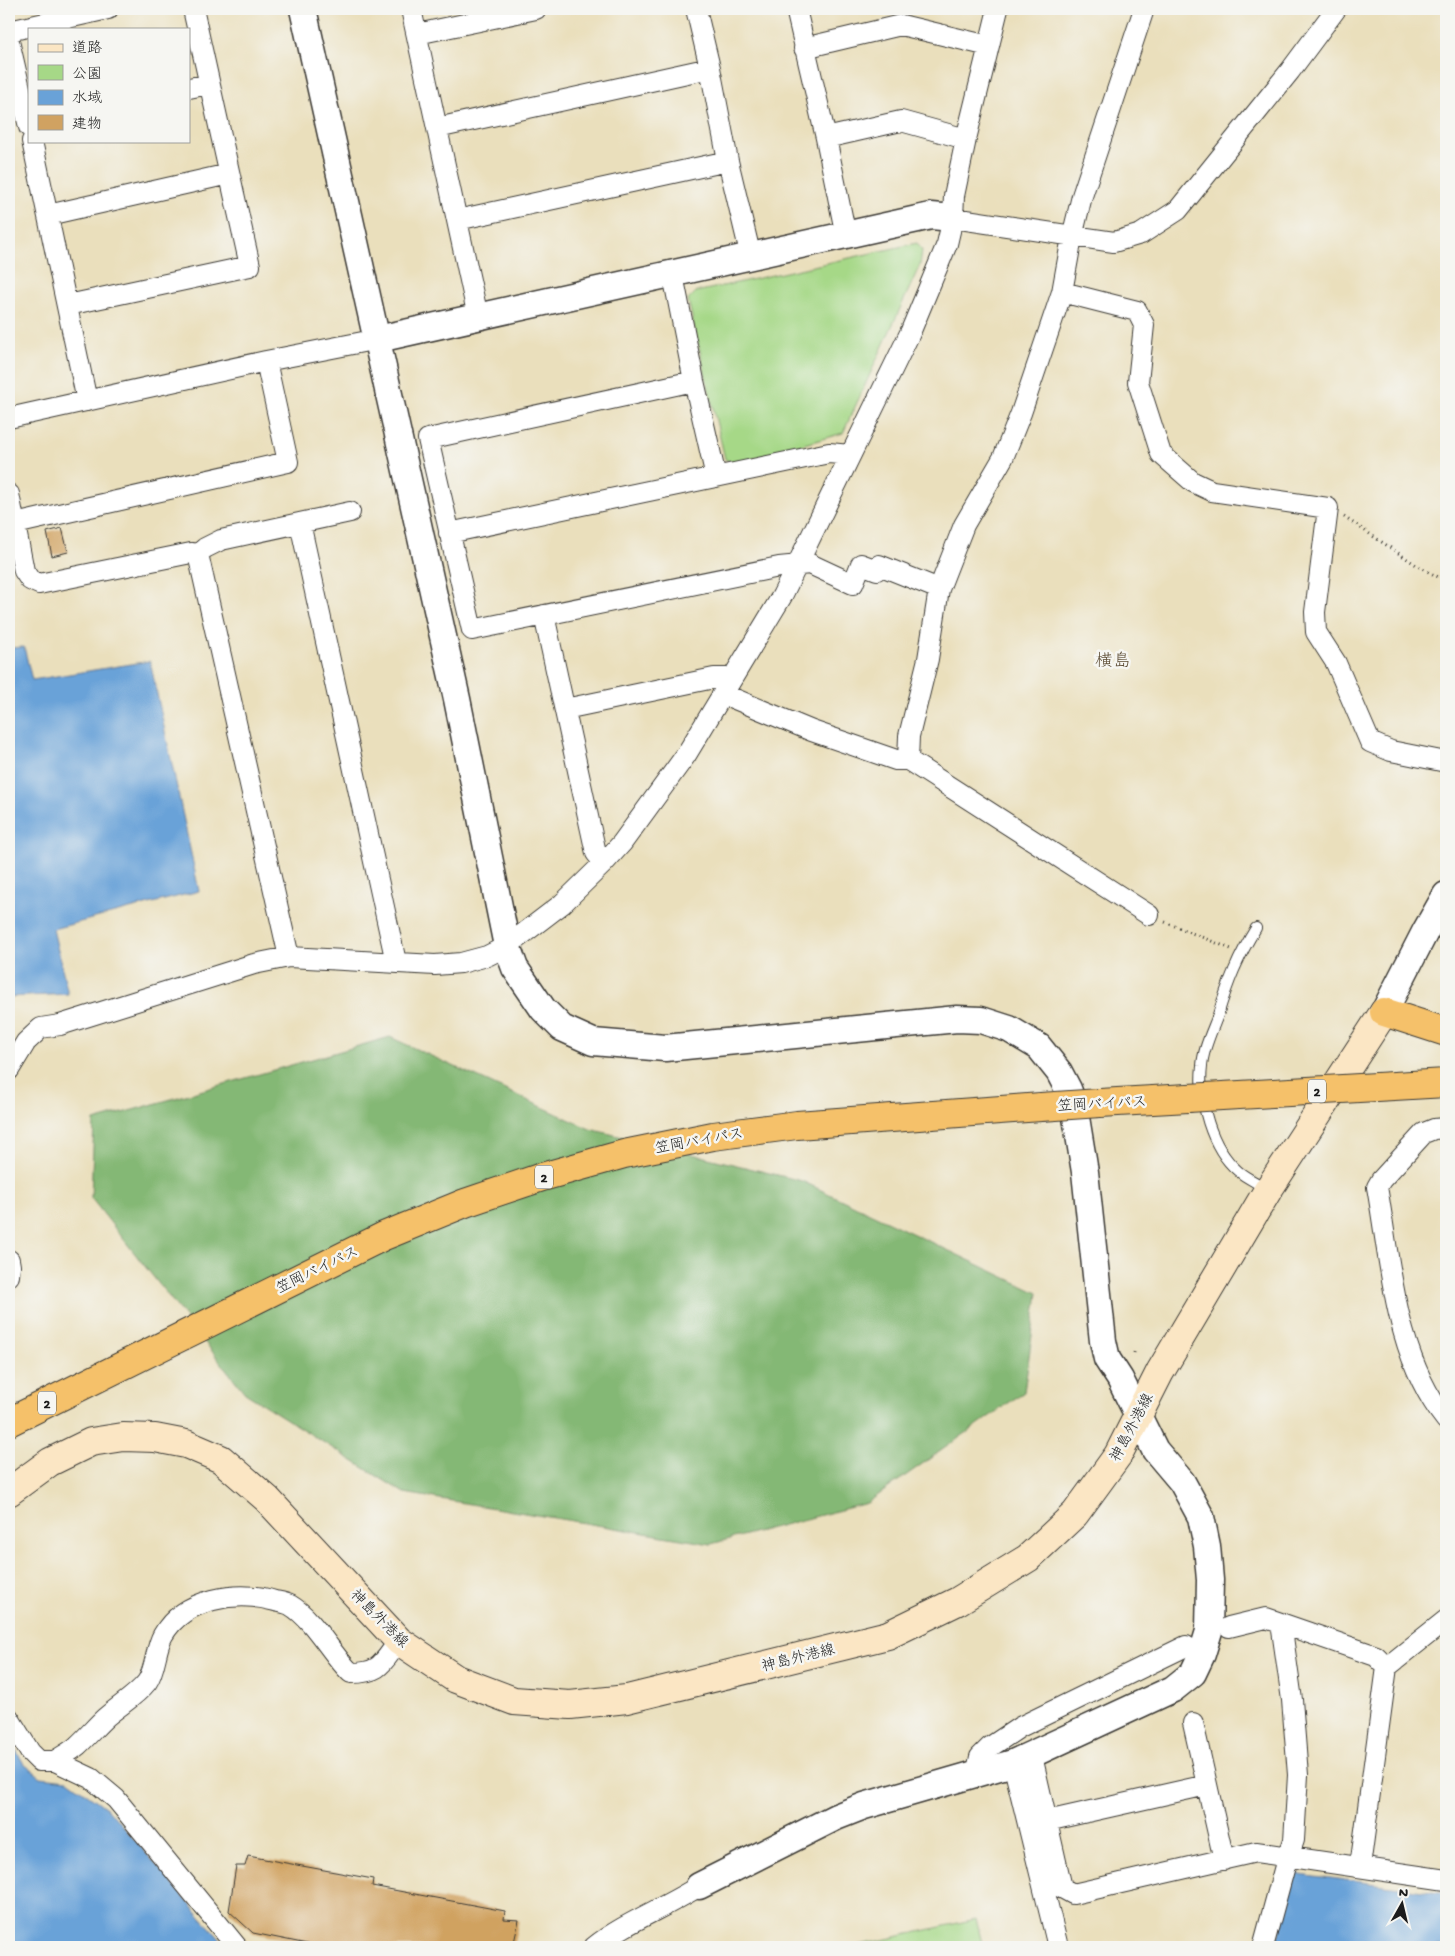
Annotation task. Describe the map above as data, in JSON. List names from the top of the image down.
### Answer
{
  "streets": {
    "highway": ["2", "笠岡バイパス"],
    "main road": ["神島外港線"]
  },
  "districts": ["横島"],
  "legend": [
    "道路",
    "公園",
    "水域",
    "建物"
  ],
  "north": "top"
}
